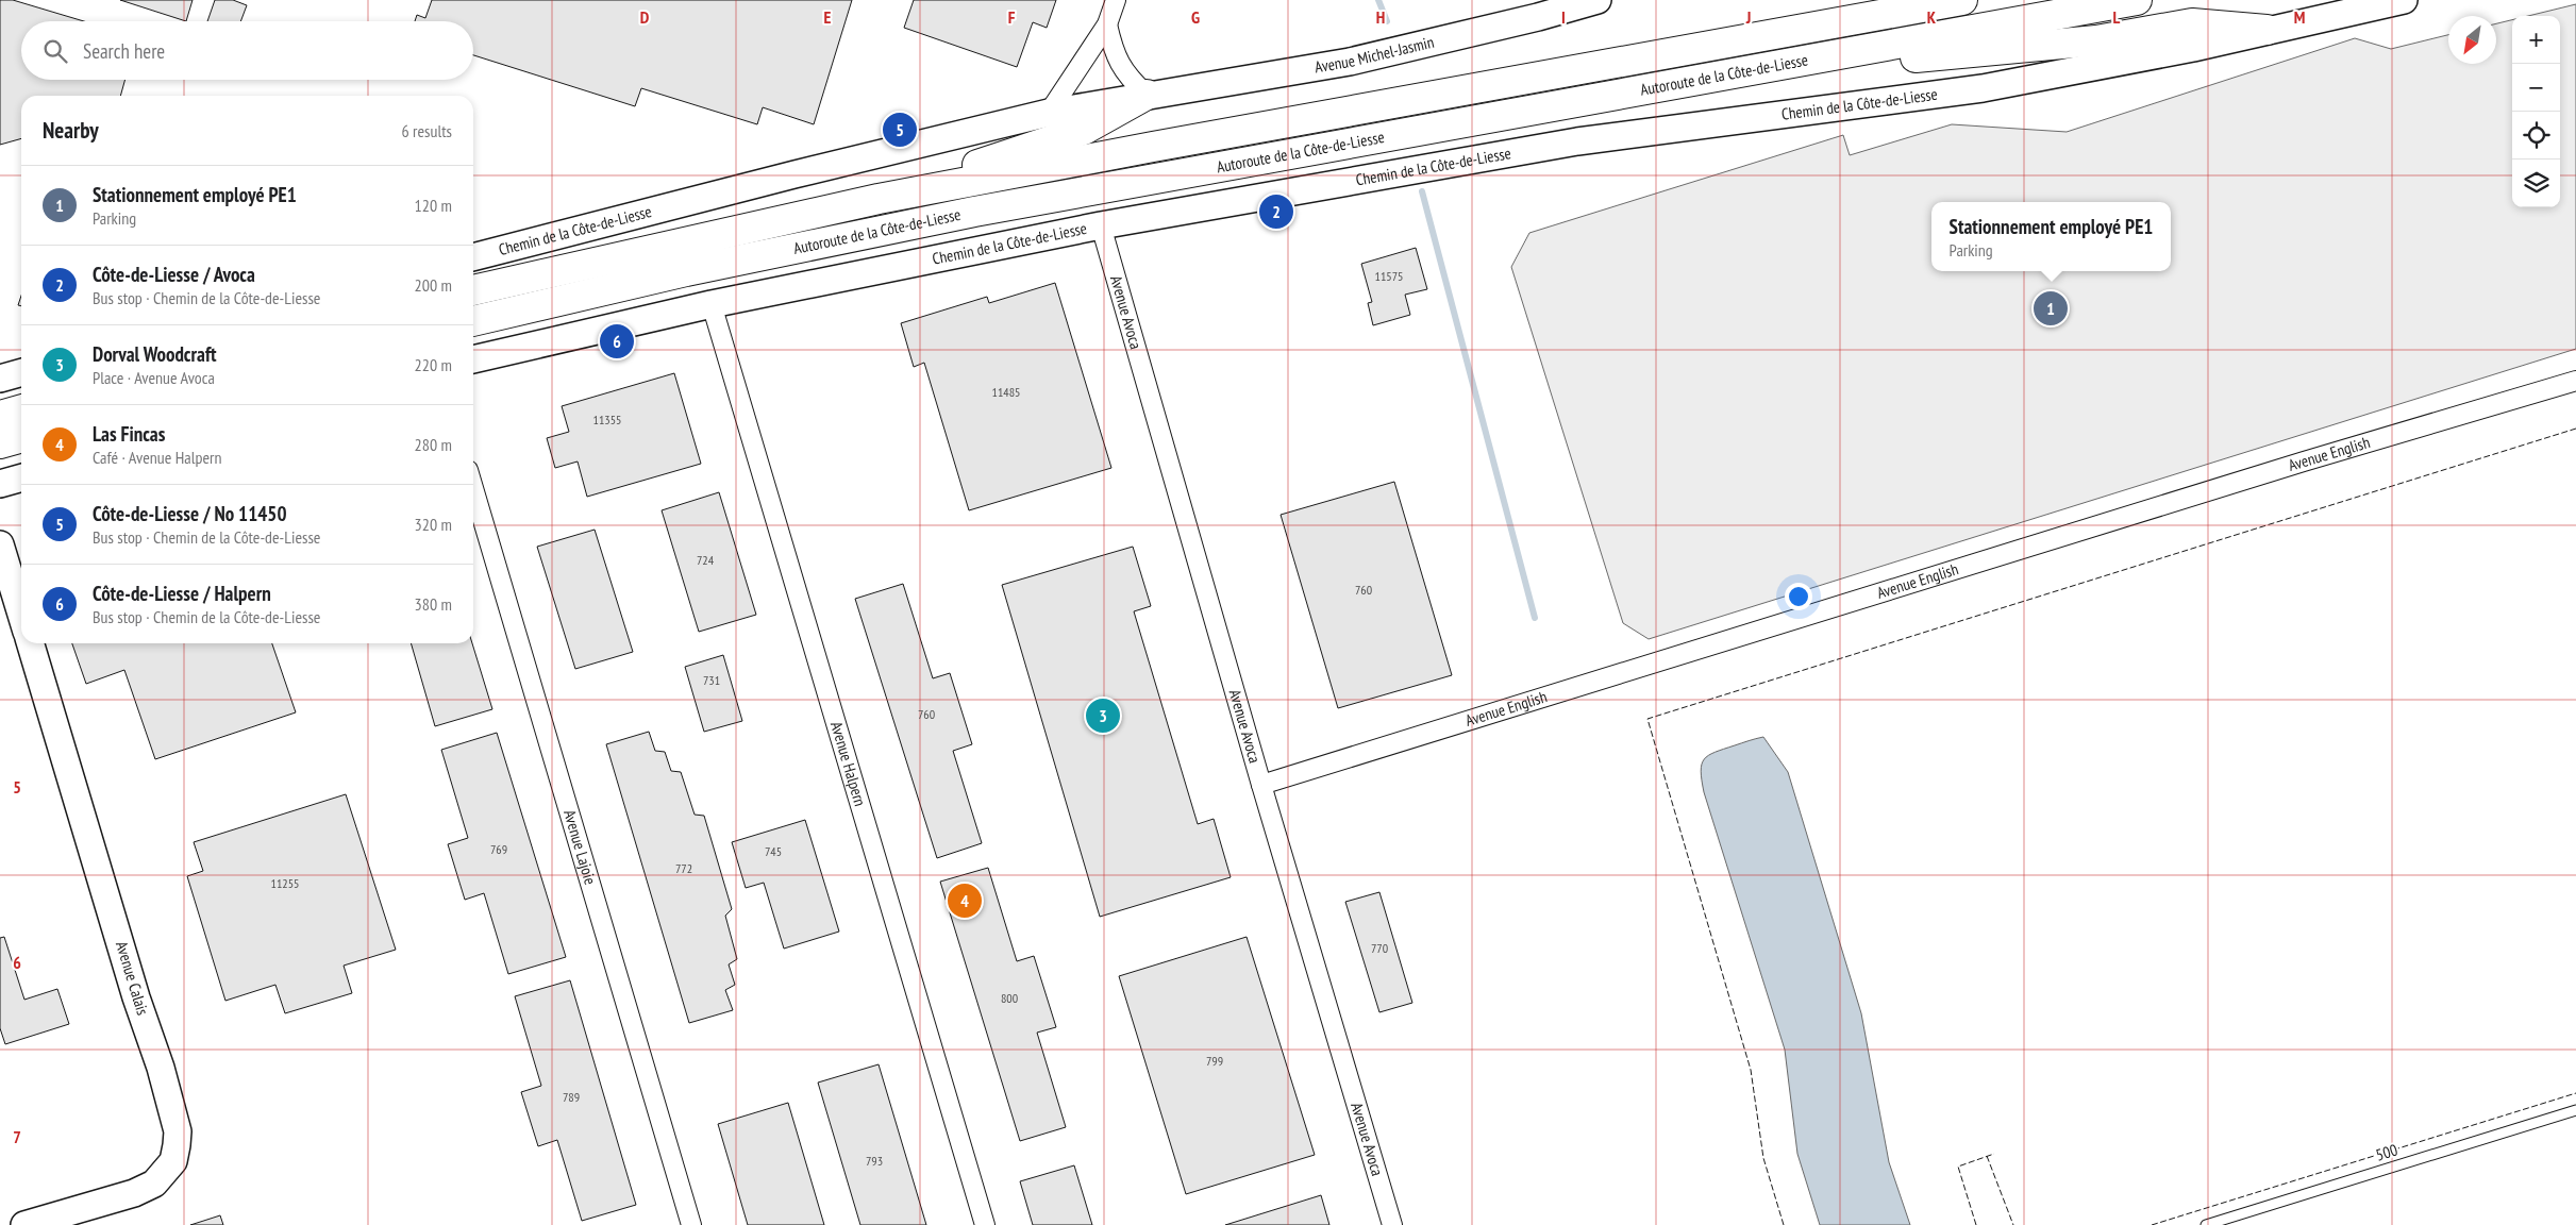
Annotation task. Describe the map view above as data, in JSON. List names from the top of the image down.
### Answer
{
  "streets": {
    "highway": ["Autoroute de la Côte-de-Liesse"],
    "main road": ["Avenue Michel-Jasmin", "Chemin de la Côte-de-Liesse", "Avenue Calais"],
    "street": [
      "Avenue Avoca",
      "Avenue English",
      "Avenue Halpern",
      "Avenue Lajoie"
    ],
    "lane": ["500"]
  },
  "crossings": [
    ["Avenue Michel-Jasmin", "Chemin de la Côte-de-Liesse"],
    ["Chemin de la Côte-de-Liesse", "Avenue Avoca"],
    ["Chemin de la Côte-de-Liesse", "Avenue Halpern"],
    ["Avenue Avoca", "Avenue English"]
  ],
  "house_numbers": [
    "11575",
    "11485",
    "11355",
    "724",
    "760",
    "731",
    "760",
    "769",
    "745",
    "772",
    "11255",
    "770",
    "800",
    "799",
    "789",
    "793"
  ],
  "north": "bottom left",
  "page": {
    "map_buttons": ["+", "−"],
    "search": "Search here",
    "heading": ["Nearby", "6 results"],
    "pins": [
      "5",
      "2",
      "1",
      "6",
      "3",
      "4"
    ],
    "list": [
      {
        "mark": "1",
        "name": "Stationnement employé PE1",
        "note": "Parking",
        "value": "120 m"
      },
      {
        "mark": "2",
        "name": "Côte-de-Liesse / Avoca",
        "note": "Bus stop · Chemin de la Côte-de-Liesse",
        "value": "200 m"
      },
      {
        "mark": "3",
        "name": "Dorval Woodcraft",
        "note": "Place · Avenue Avoca",
        "value": "220 m"
      },
      {
        "mark": "4",
        "name": "Las Fincas",
        "note": "Café · Avenue Halpern",
        "value": "280 m"
      },
      {
        "mark": "5",
        "name": "Côte-de-Liesse / No 11450",
        "note": "Bus stop · Chemin de la Côte-de-Liesse",
        "value": "320 m"
      },
      {
        "mark": "6",
        "name": "Côte-de-Liesse / Halpern",
        "note": "Bus stop · Chemin de la Côte-de-Liesse",
        "value": "380 m"
      }
    ],
    "popup": ["Stationnement employé PE1", "Parking"]
  },
  "grid": {
    "columns": [
      "D",
      "E",
      "F",
      "G",
      "H",
      "I",
      "J",
      "K",
      "L",
      "M"
    ],
    "rows": ["5", "6", "7"]
  }
}
